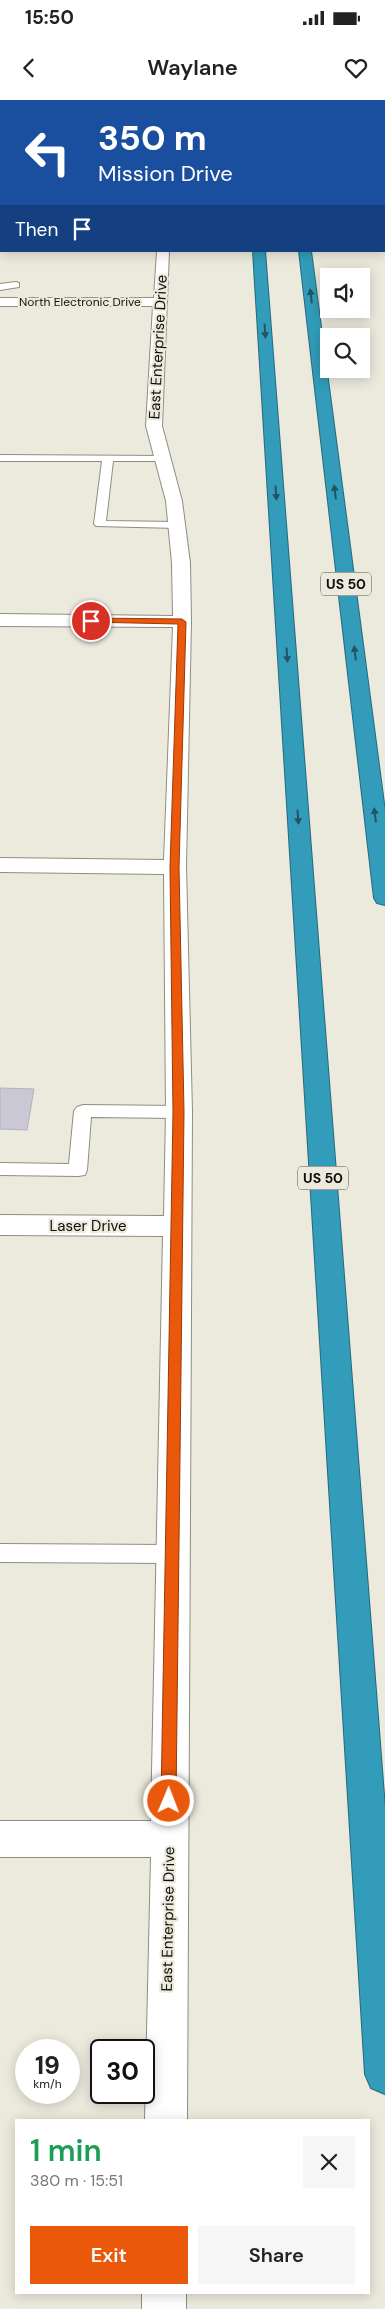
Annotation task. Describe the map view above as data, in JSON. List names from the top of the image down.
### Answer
{
  "streets": {
    "highway": ["US 50"],
    "street": ["North Electronic Drive", "East Enterprise Drive", "Laser Drive"]
  },
  "crossings": [
    ["North Electronic Drive", "East Enterprise Drive"],
    ["East Enterprise Drive", "Laser Drive"]
  ],
  "page": {
    "status": "15:50",
    "header": "Waylane",
    "turn": ["350 m", "Mission Drive"],
    "then": "Then",
    "speed": "19 km/h",
    "limit": "30",
    "heading": ["1 min", "380 m · 15:51"],
    "buttons": ["Exit", "Share"]
  }
}
